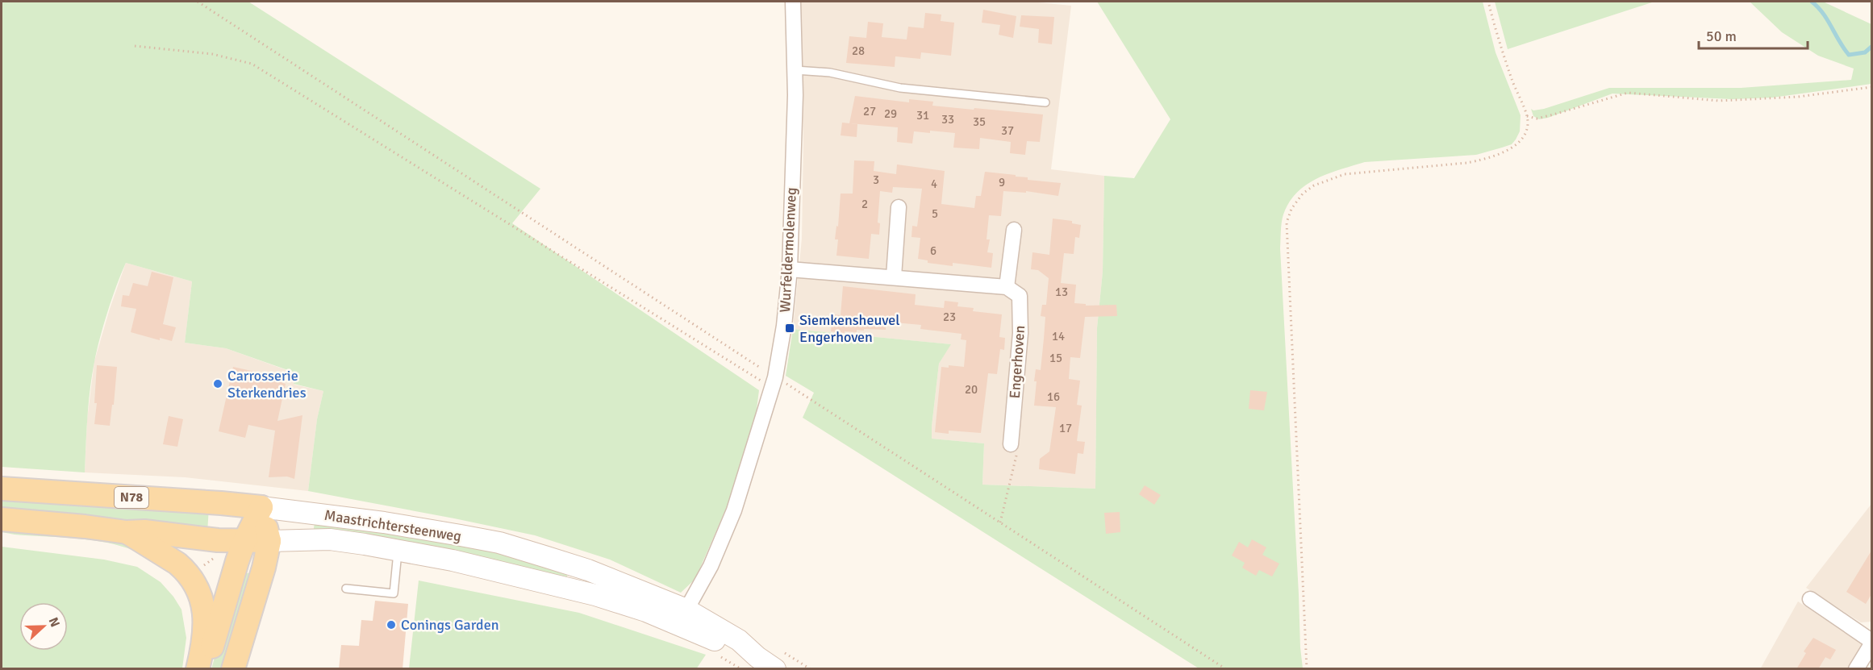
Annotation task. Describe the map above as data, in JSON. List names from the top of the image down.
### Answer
{
  "streets": {
    "main road": ["N78", "Maastrichtersteenweg"],
    "street": ["Wurfeldermolenweg", "Engerhoven"]
  },
  "crossings": [
    ["Wurfeldermolenweg", "Maastrichtersteenweg"]
  ],
  "places": {
    "transit": ["Siemkensheuvel Engerhoven"],
    "other": ["Carrosserie Sterkendries", "Conings Garden"]
  },
  "house_numbers": [
    "28",
    "27",
    "29",
    "31",
    "33",
    "35",
    "37",
    "3",
    "9",
    "4",
    "2",
    "5",
    "6",
    "13",
    "23",
    "14",
    "15",
    "20",
    "16",
    "17"
  ],
  "scale_bar": "50 m",
  "north": "right"
}
